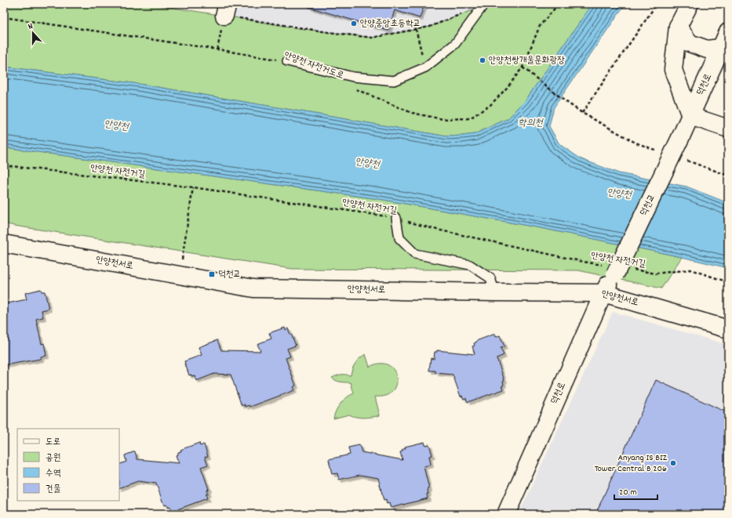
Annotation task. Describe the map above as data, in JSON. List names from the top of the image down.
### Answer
{
  "streets": {
    "street": ["덕천로", "덕천교", "안양천서로"],
    "path": ["안양천 자전거도로", "안양천 자전거길"]
  },
  "crossings": [
    ["덕천로", "안양천 자전거길"],
    ["덕천로", "덕천교"],
    ["덕천로", "안양천서로"],
    ["안양천 자전거길", "덕천교"]
  ],
  "water": ["학의천", "안양천"],
  "places": {
    "other": ["안양중앙초등학교", "안양천쌍개울문화광장", "Anyang IS BIZ Tower Central B 206"],
    "transit": ["덕천교"]
  },
  "legend": [
    "도로",
    "공원",
    "수역",
    "건물"
  ],
  "scale_bar": "20 m",
  "north": "top"
}
